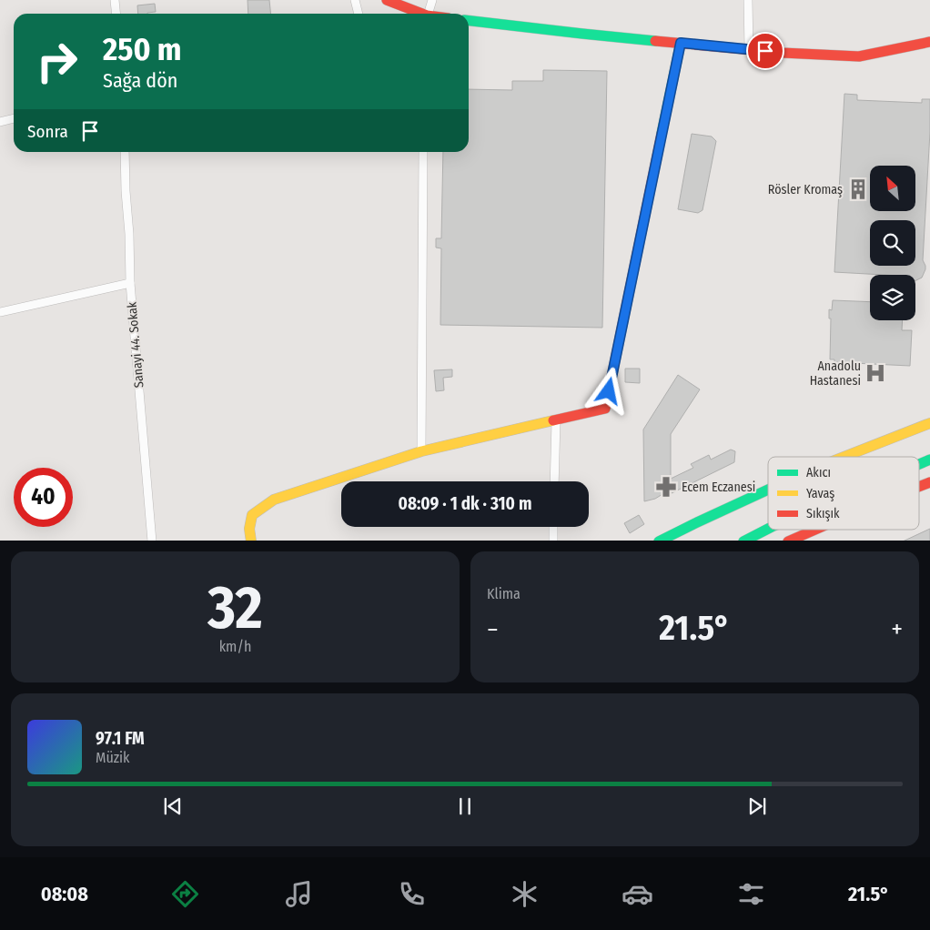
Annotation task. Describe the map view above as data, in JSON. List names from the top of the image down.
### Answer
{
  "streets": {
    "street": ["Sanayi 44. Sokak"]
  },
  "places": {
    "building": ["Rösler Kromaş"],
    "hospital": ["Anadolu Hastanesi"],
    "pharmacy": ["Ecem Eczanesi"]
  },
  "legend": ["Akıcı", "Yavaş", "Sıkışık"],
  "north": "top left",
  "page": {
    "turn": ["250 m", "Sağa dön"],
    "then": "Sonra",
    "limit": "40",
    "trip": "08:09 · 1 dk · 310 m",
    "tile": [
      ["32", "km/h"],
      "Klima"
    ],
    "heat": ["−", "21.5°", "+"],
    "song": ["97.1 FM", "Müzik"],
    "tabs": ["08:08", "21.5°"]
  }
}
